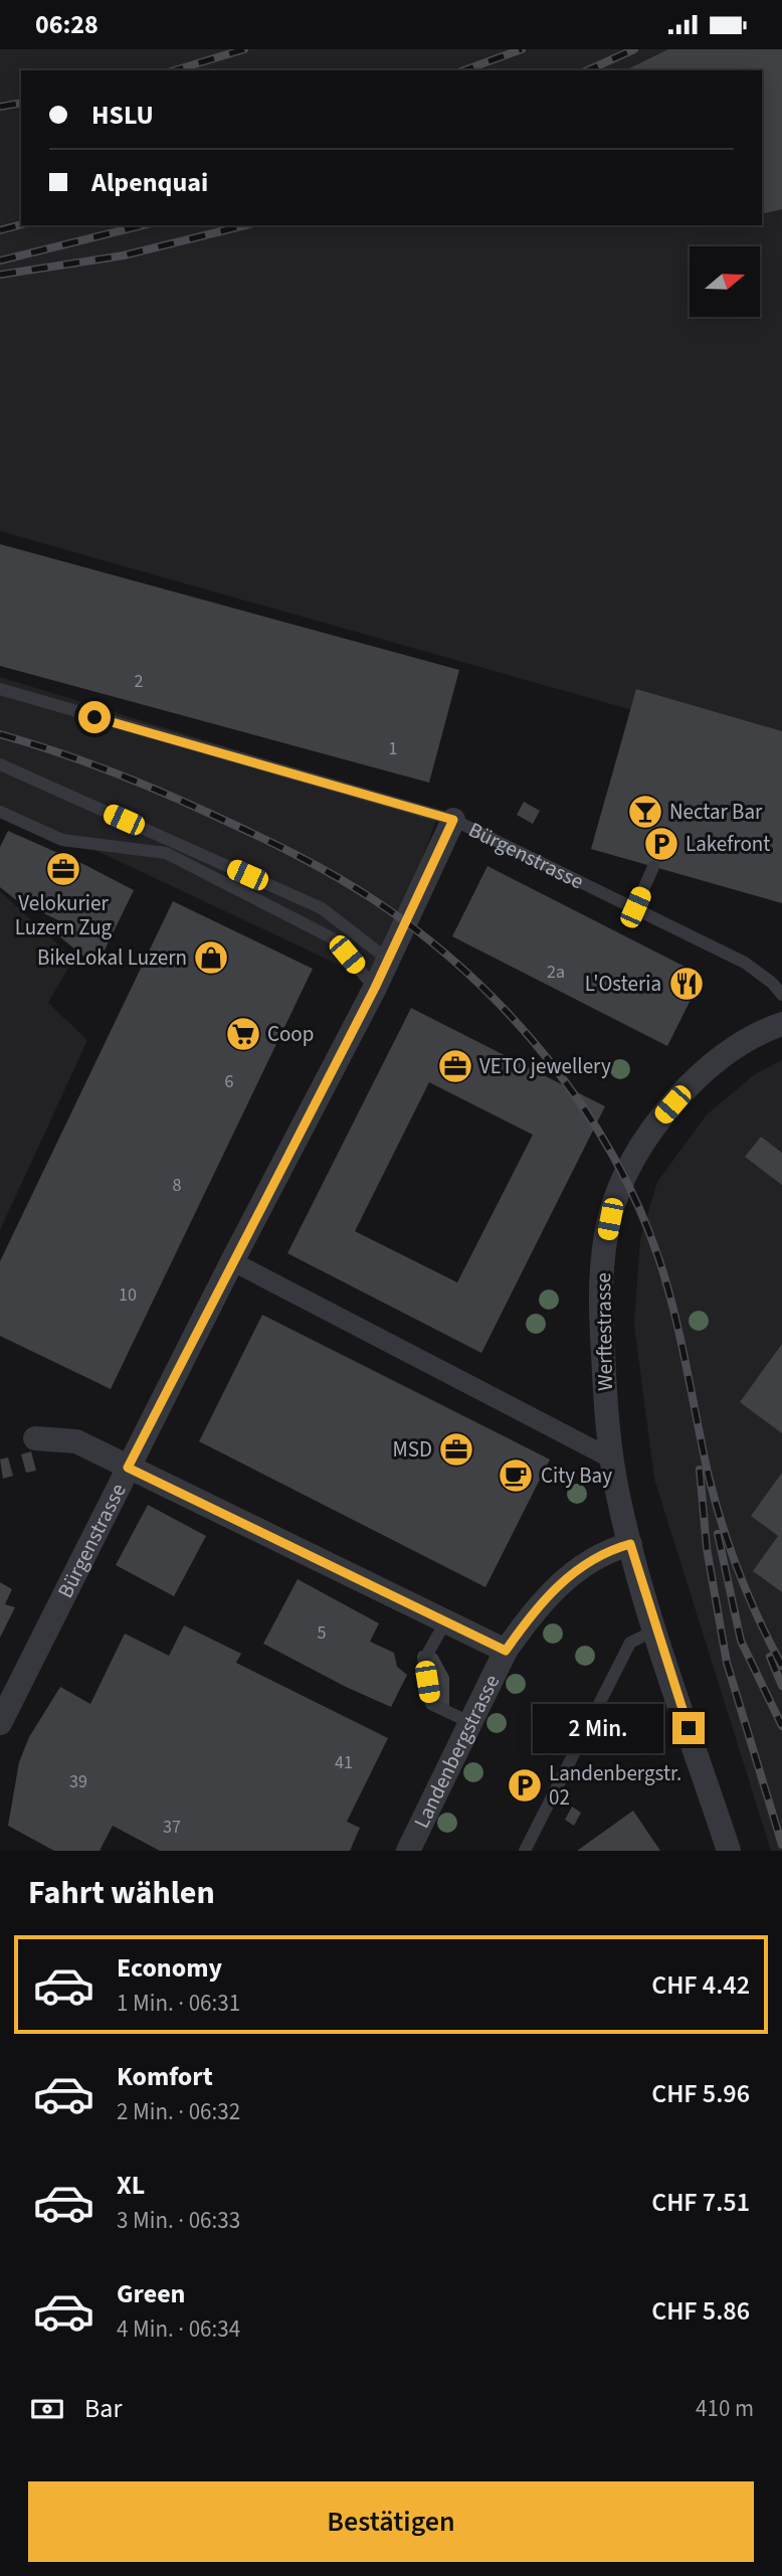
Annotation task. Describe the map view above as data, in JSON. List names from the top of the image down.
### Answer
{
  "streets": {
    "street": ["Bürgenstrasse", "Werftestrasse", "Landenbergstrasse"]
  },
  "crossings": [
    ["Werftestrasse", "Landenbergstrasse"]
  ],
  "places": {
    "bar": ["Nectar Bar"],
    "parking": ["Lakefront", "Landenbergstr. 02"],
    "office": ["Velokurier Luzern Zug", "VETO jewellery", "MSD"],
    "shop": ["BikeLokal Luzern"],
    "restaurant": ["L'Osteria"],
    "supermarket": ["Coop"],
    "cafe": ["City Bay"]
  },
  "house_numbers": [
    "2",
    "1",
    "2a",
    "6",
    "8",
    "10",
    "5",
    "41",
    "39",
    "37"
  ],
  "north": "right",
  "page": {
    "status": "06:28",
    "banner": ["HSLU", "Alpenquai"],
    "bubble": "2 Min.",
    "heading": "Fahrt wählen",
    "list": [
      {
        "name": "Economy",
        "note": "1 Min. · 06:31",
        "value": "CHF 4.42"
      },
      {
        "name": "Komfort",
        "note": "2 Min. · 06:32",
        "value": "CHF 5.96"
      },
      {
        "name": "XL",
        "note": "3 Min. · 06:33",
        "value": "CHF 7.51"
      },
      {
        "name": "Green",
        "note": "4 Min. · 06:34",
        "value": "CHF 5.86"
      }
    ],
    "pay": ["Bar", "410 m"],
    "buttons": "Bestätigen"
  }
}
